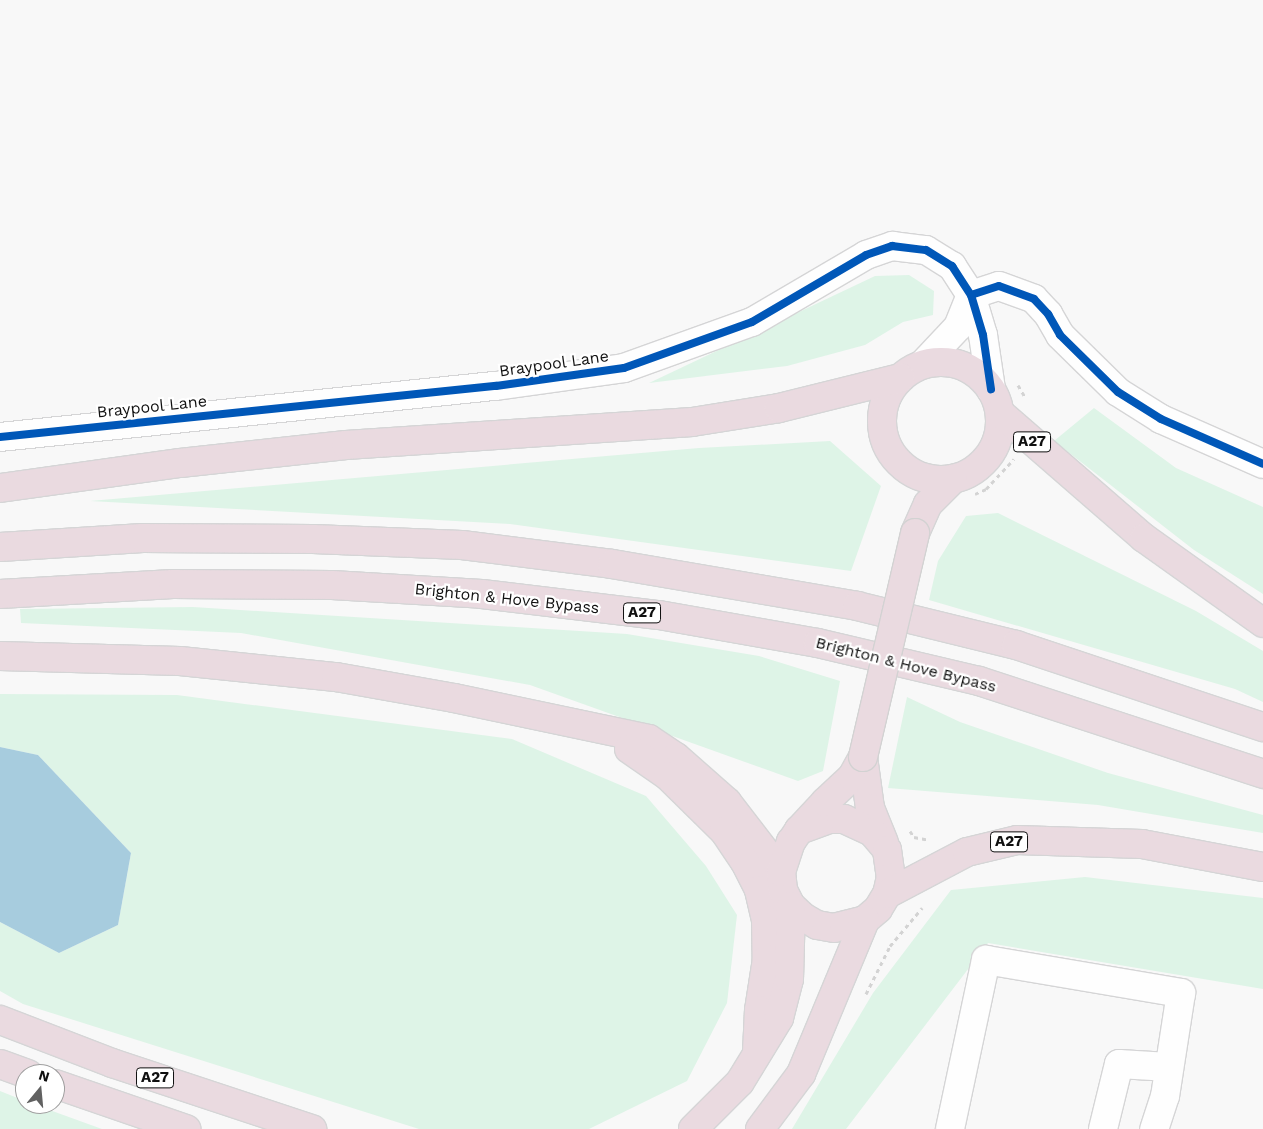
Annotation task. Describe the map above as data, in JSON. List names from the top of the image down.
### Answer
{
  "streets": {
    "highway": ["A27", "Brighton & Hove Bypass"],
    "street": ["Braypool Lane"]
  },
  "crossings": [
    ["Braypool Lane", "A27"]
  ],
  "north": "top"
}
